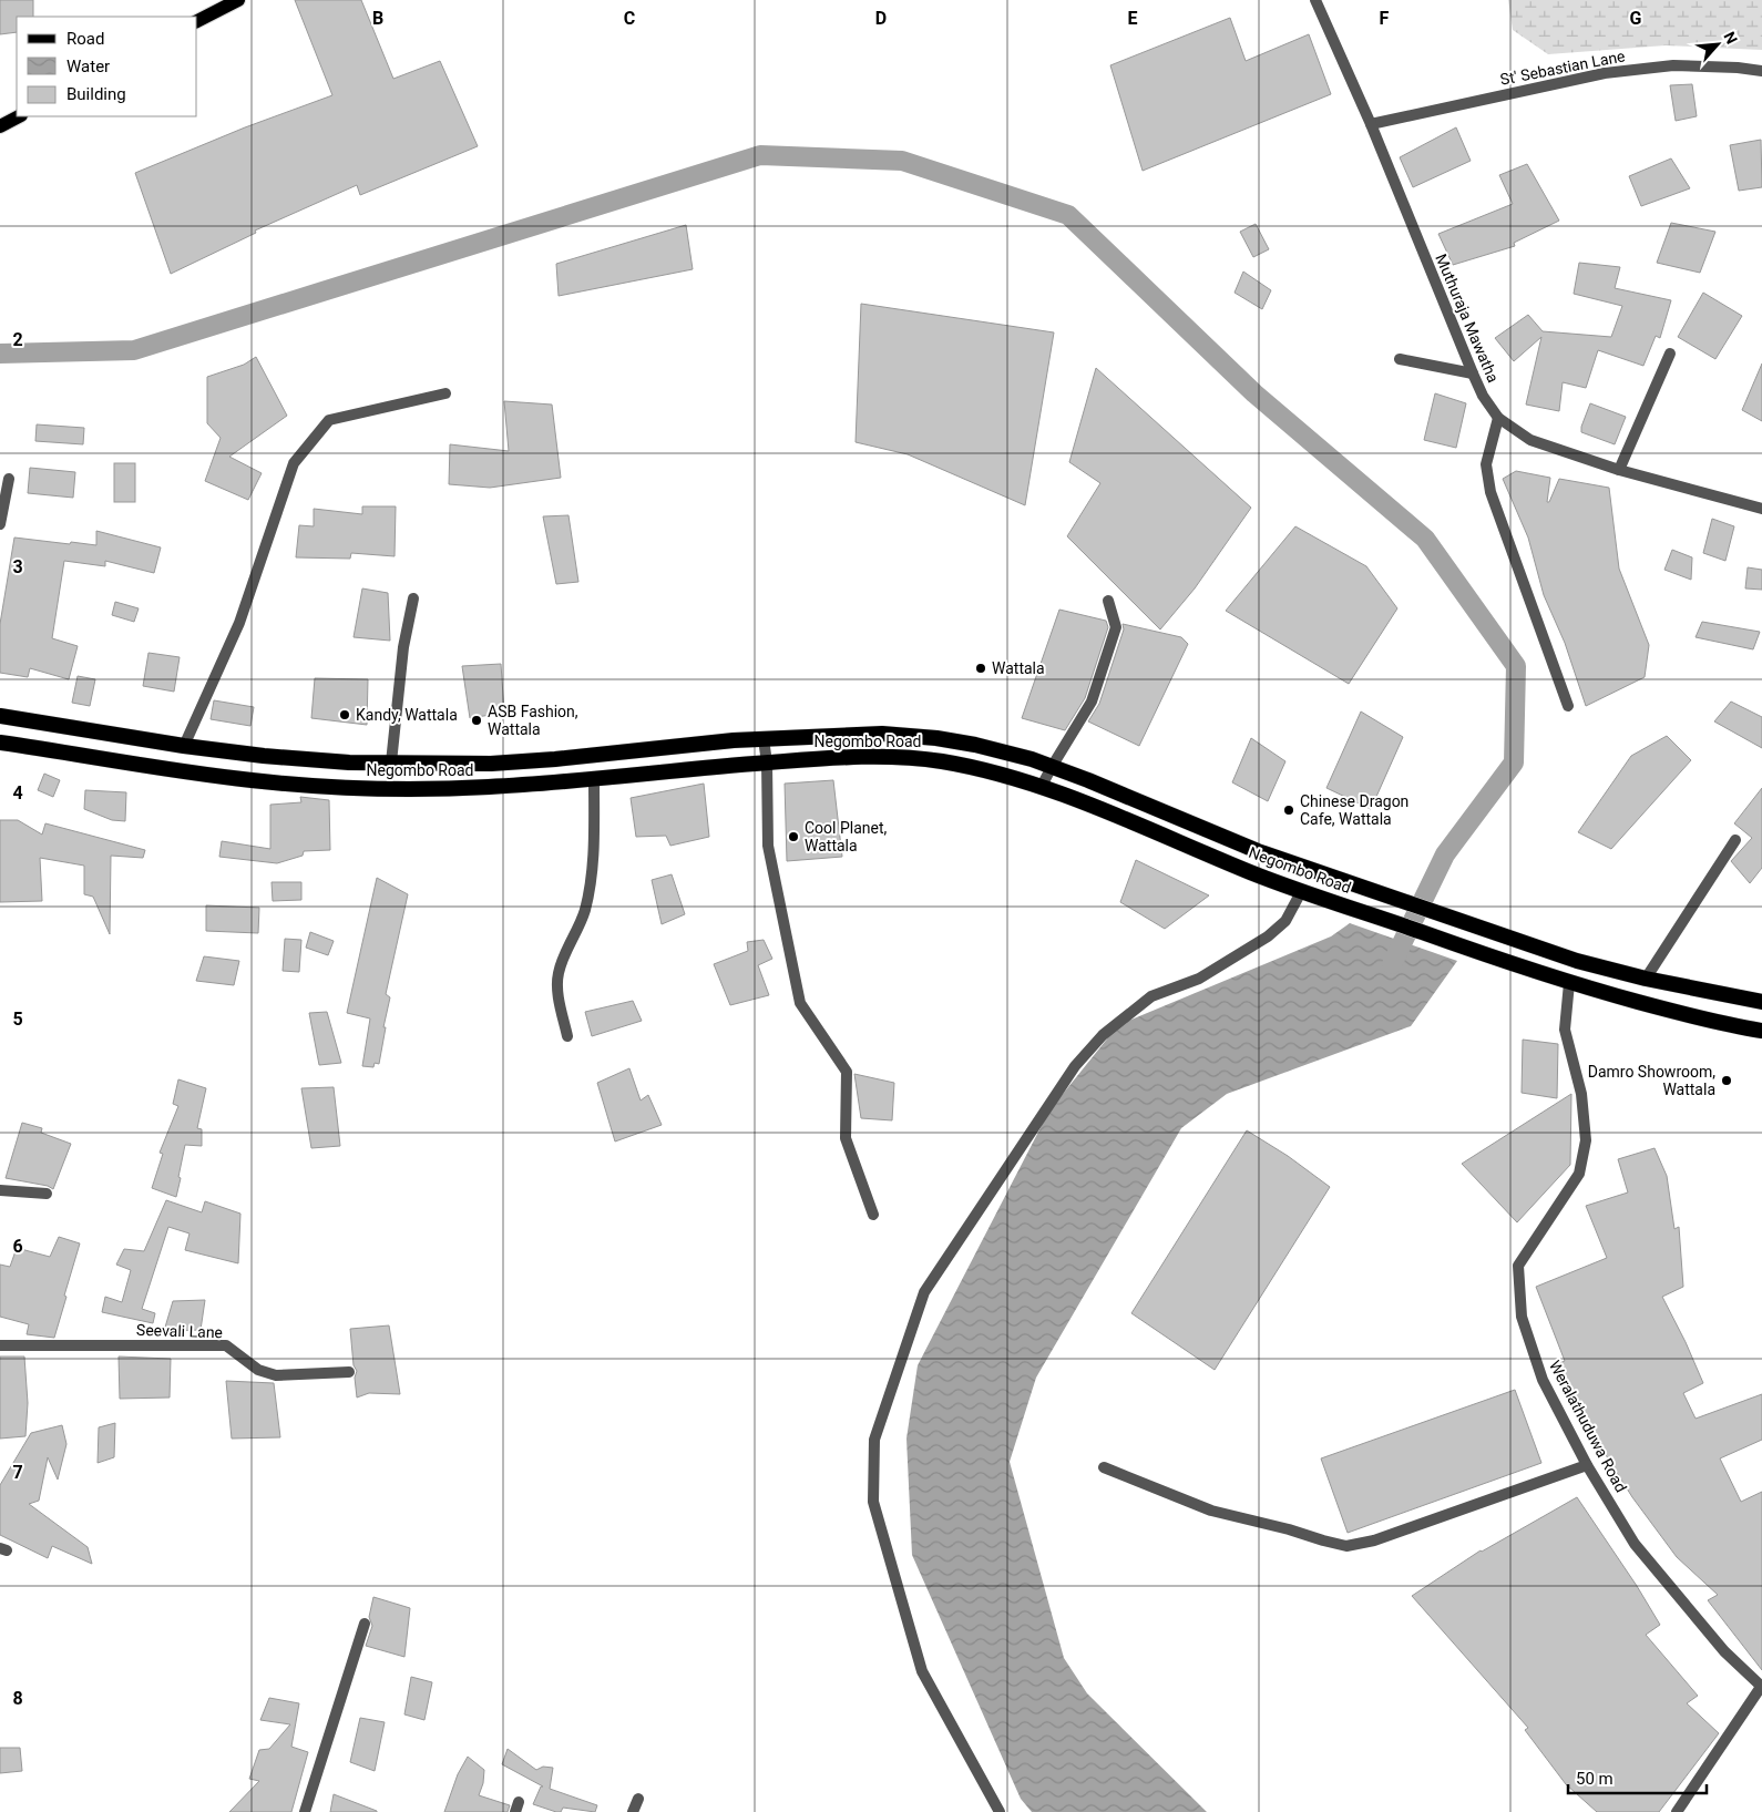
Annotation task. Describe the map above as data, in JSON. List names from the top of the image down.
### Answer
{
  "streets": {
    "highway": ["Negombo Road"],
    "street": [
      "St' Sebastian Lane",
      "Muthuraja Mawatha",
      "Seevali Lane",
      "Weralathuduwa Road"
    ]
  },
  "crossings": [
    ["St' Sebastian Lane", "Muthuraja Mawatha"],
    ["Negombo Road", "Weralathuduwa Road"]
  ],
  "places": [
    "Wattala",
    "Kandy, Wattala",
    "ASB Fashion, Wattala",
    "Chinese Dragon Cafe, Wattala",
    "Cool Planet, Wattala",
    "Damro Showroom, Wattala"
  ],
  "legend": ["Road", "Water", "Building"],
  "scale_bar": "50 m",
  "north": "top right",
  "grid": {
    "columns": [
      "B",
      "C",
      "D",
      "E",
      "F",
      "G"
    ],
    "rows": [
      "2",
      "3",
      "4",
      "5",
      "6",
      "7",
      "8"
    ]
  }
}
